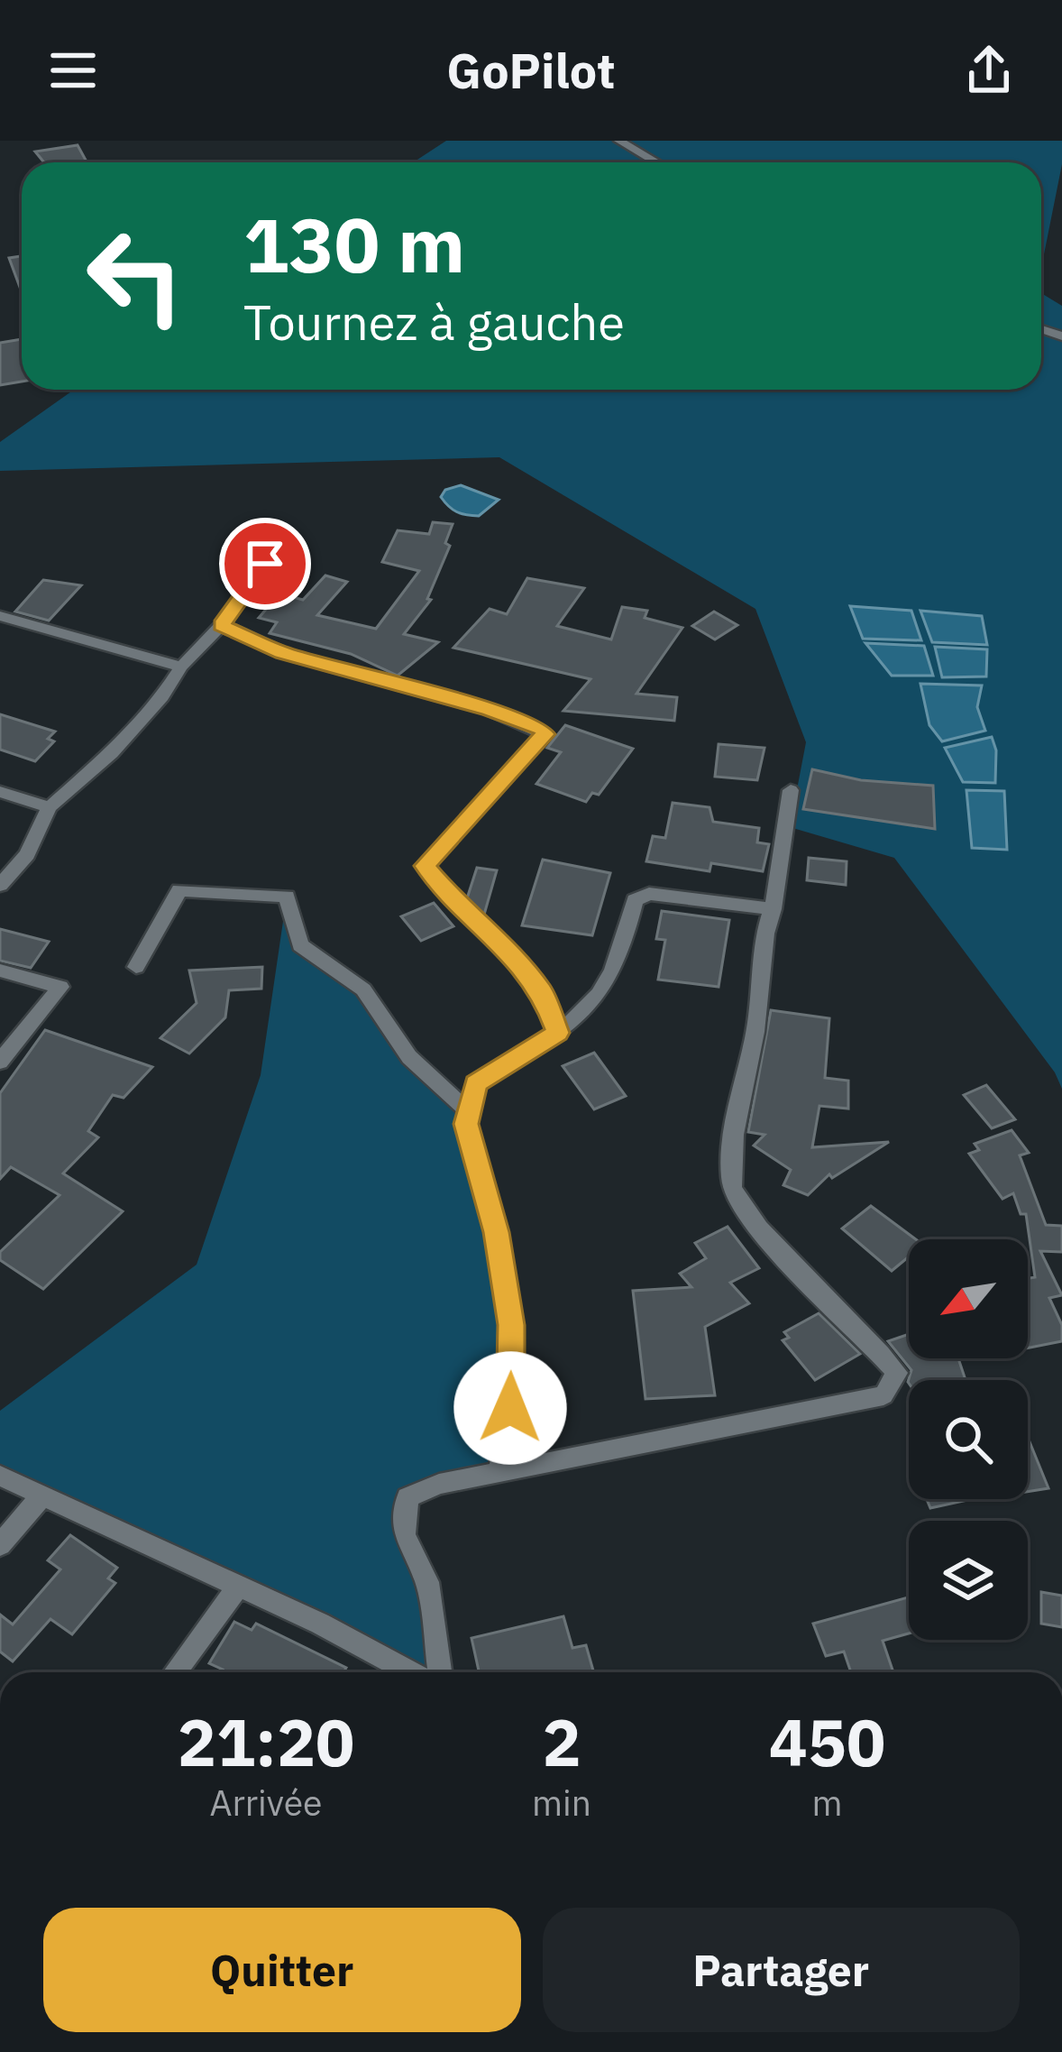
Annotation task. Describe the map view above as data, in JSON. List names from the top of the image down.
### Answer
{
  "north": "bottom left",
  "page": {
    "header": "GoPilot",
    "turn": ["130 m", "Tournez à gauche"],
    "eta": [
      "21:20",
      "Arrivée",
      "2",
      "min",
      "450",
      "m"
    ],
    "buttons": ["Quitter", "Partager"]
  }
}
